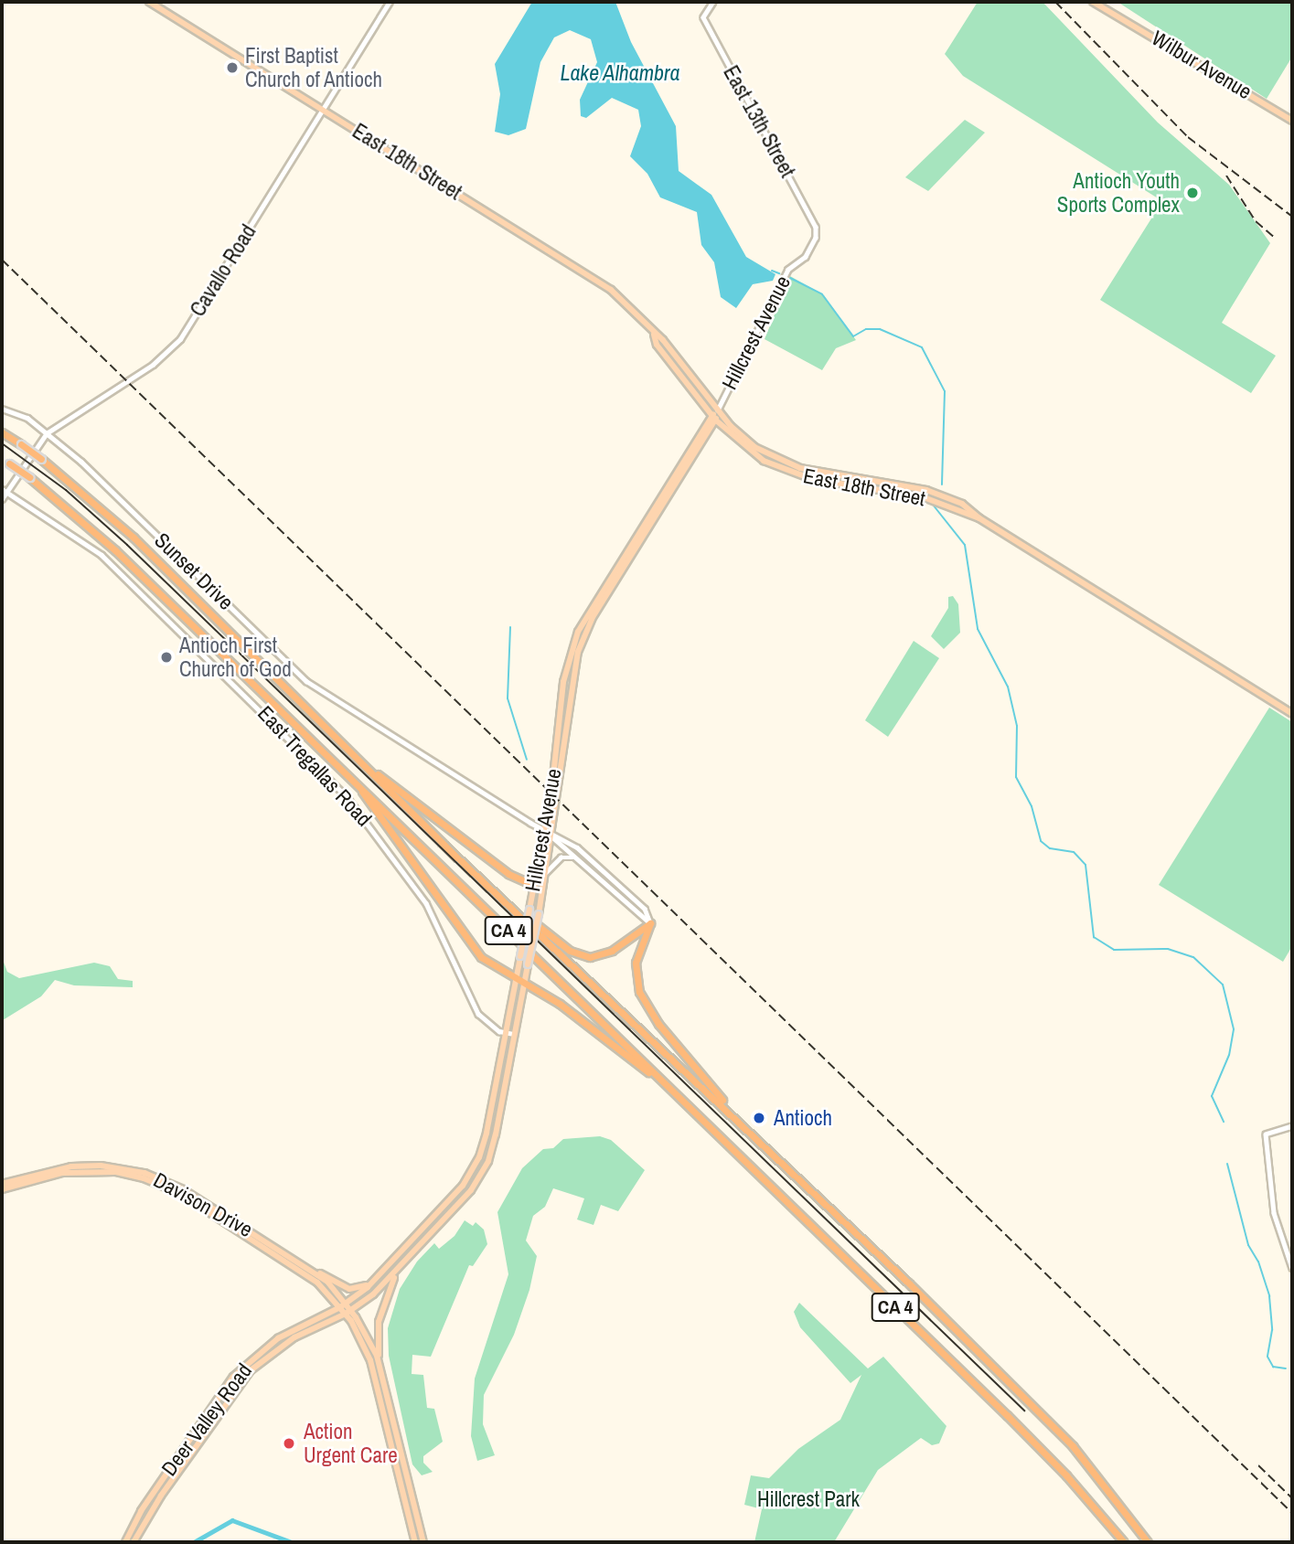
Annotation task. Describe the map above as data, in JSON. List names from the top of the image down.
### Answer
{
  "streets": {
    "highway": ["CA 4"],
    "main road": [
      "Wilbur Avenue",
      "East 18th Street",
      "Hillcrest Avenue",
      "Davison Drive",
      "Deer Valley Road"
    ],
    "street": [
      "East 13th Street",
      "Cavallo Road",
      "Sunset Drive",
      "East Tregallas Road"
    ]
  },
  "crossings": [
    ["East 13th Street", "Hillcrest Avenue"],
    ["East 18th Street", "Cavallo Road"],
    ["East 18th Street", "Hillcrest Avenue"],
    ["Cavallo Road", "Sunset Drive"],
    ["Cavallo Road", "East Tregallas Road"],
    ["Hillcrest Avenue", "Sunset Drive"],
    ["Hillcrest Avenue", "East Tregallas Road"],
    ["Hillcrest Avenue", "Davison Drive"],
    ["Hillcrest Avenue", "Deer Valley Road"],
    ["Davison Drive", "Deer Valley Road"]
  ],
  "water": ["Lake Alhambra"],
  "parks": ["Hillcrest Park"],
  "places": [
    "First Baptist Church of Antioch",
    "Antioch Youth Sports Complex",
    "Antioch First Church of God",
    "Antioch",
    "Action Urgent Care"
  ]
}
